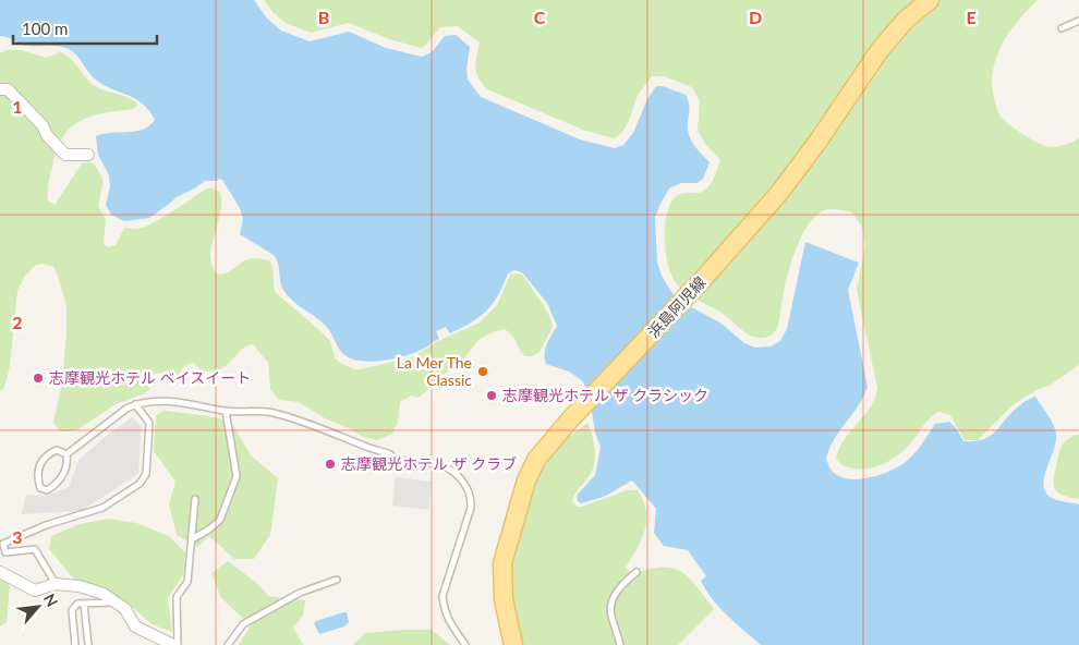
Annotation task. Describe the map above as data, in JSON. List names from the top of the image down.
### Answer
{
  "streets": {
    "main road": ["浜島阿児線"]
  },
  "places": [
    "La Mer The Classic",
    "志摩観光ホテル ベイスイート",
    "志摩観光ホテル ザ クラシック",
    "志摩観光ホテル ザ クラブ"
  ],
  "scale_bar": "100 m",
  "north": "top right",
  "grid": {
    "columns": [
      "B",
      "C",
      "D",
      "E"
    ],
    "rows": ["1", "2", "3"]
  }
}
